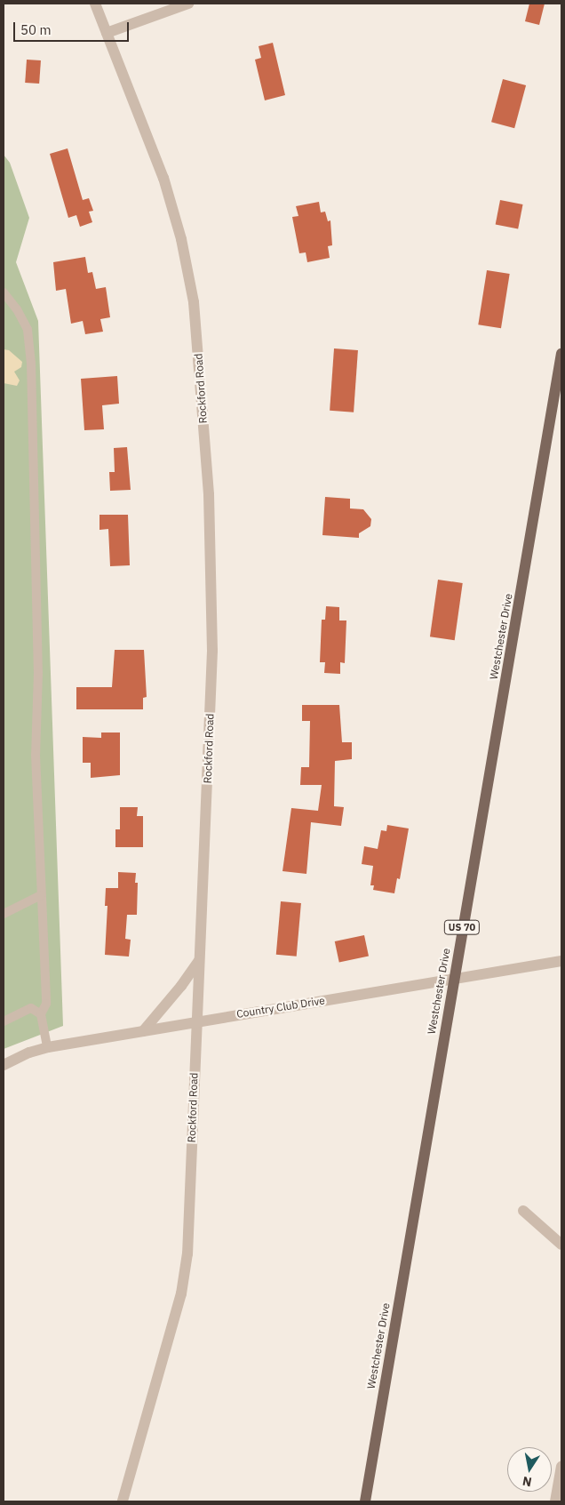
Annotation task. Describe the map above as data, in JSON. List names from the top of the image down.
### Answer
{
  "streets": {
    "main road": ["Westchester Drive", "US 70"],
    "street": ["Rockford Road", "Country Club Drive"]
  },
  "crossings": [
    ["Rockford Road", "Country Club Drive"],
    ["Westchester Drive", "Country Club Drive"]
  ],
  "scale_bar": "50 m",
  "north": "bottom"
}
